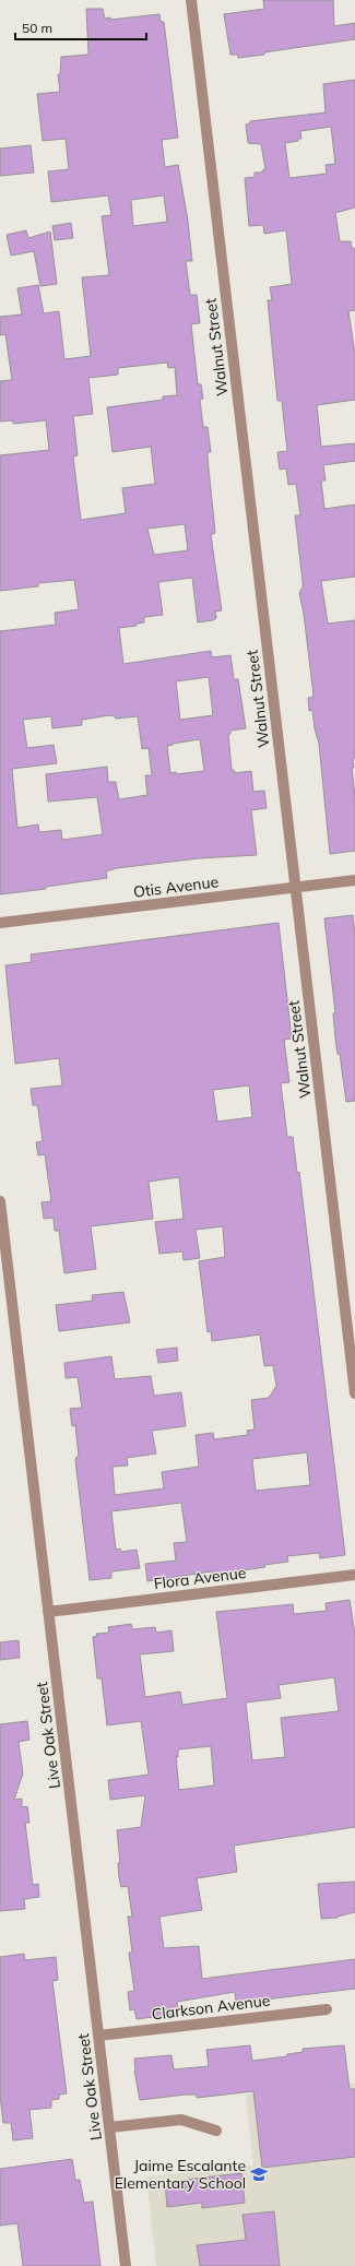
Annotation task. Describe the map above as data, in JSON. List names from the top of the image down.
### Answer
{
  "streets": {
    "street": [
      "Walnut Street",
      "Otis Avenue",
      "Flora Avenue",
      "Live Oak Street",
      "Clarkson Avenue"
    ]
  },
  "crossings": [
    ["Walnut Street", "Otis Avenue"],
    ["Flora Avenue", "Live Oak Street"],
    ["Live Oak Street", "Clarkson Avenue"]
  ],
  "places": {
    "school or university": ["Jaime Escalante Elementary School"]
  },
  "scale_bar": "50 m"
}
